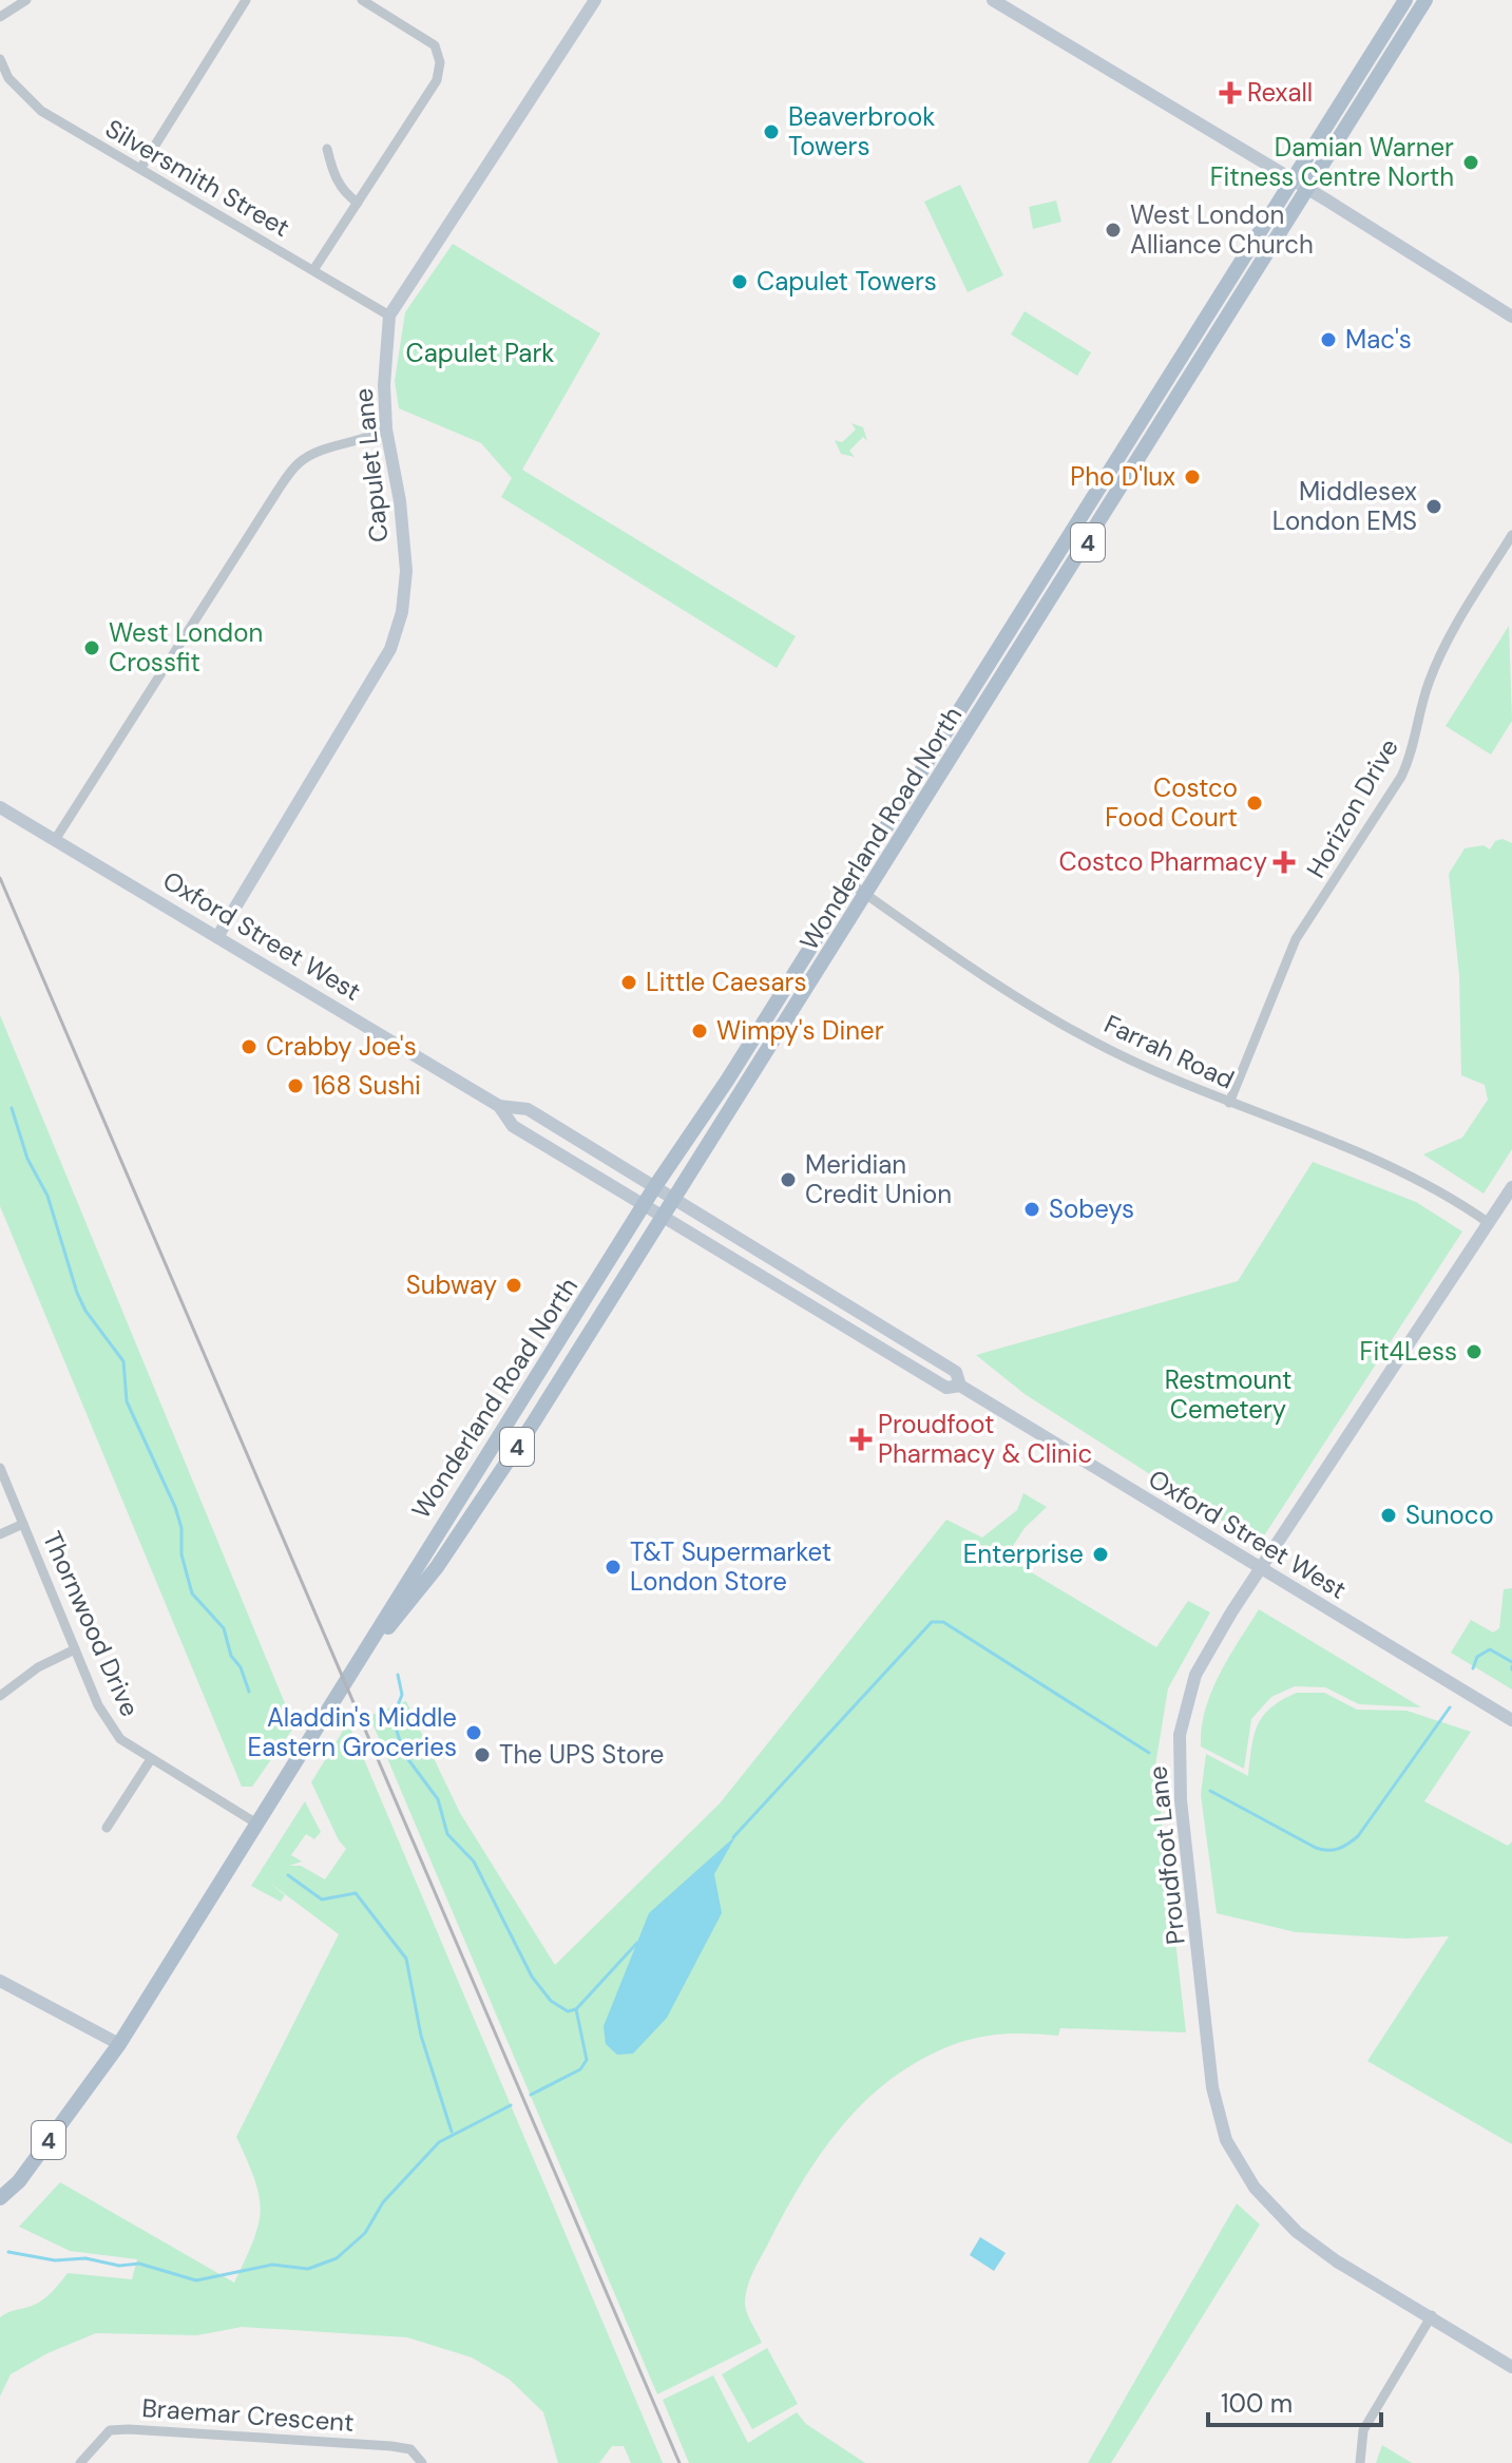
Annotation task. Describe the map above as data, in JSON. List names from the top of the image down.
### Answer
{
  "streets": {
    "main road": ["4", "Wonderland Road North"],
    "street": [
      "Silversmith Street",
      "Capulet Lane",
      "Horizon Drive",
      "Oxford Street West",
      "Farrah Road",
      "Thornwood Drive",
      "Proudfoot Lane",
      "Braemar Crescent"
    ]
  },
  "crossings": [
    ["Silversmith Street", "Capulet Lane"],
    ["Capulet Lane", "Oxford Street West"],
    ["Horizon Drive", "Farrah Road"],
    ["Wonderland Road North", "Oxford Street West"],
    ["Wonderland Road North", "Farrah Road"],
    ["Wonderland Road North", "Thornwood Drive"],
    ["Oxford Street West", "Proudfoot Lane"],
    ["Farrah Road", "Proudfoot Lane"]
  ],
  "parks": ["Capulet Park", "Restmount Cemetery"],
  "places": {
    "health": ["Rexall", "Costco Pharmacy", "Proudfoot Pharmacy & Clinic"],
    "other": [
      "Beaverbrook Towers",
      "Damian Warner Fitness Centre North",
      "West London Alliance Church",
      "Capulet Towers",
      "Mac's",
      "Pho D'lux",
      "Middlesex London EMS",
      "West London Crossfit",
      "Costco Food Court",
      "Little Caesars",
      "Wimpy's Diner",
      "Crabby Joe's",
      "168 Sushi",
      "Meridian Credit Union",
      "Sobeys",
      "Subway",
      "Fit4Less",
      "Sunoco",
      "Enterprise",
      "T&T Supermarket London Store",
      "Aladdin's Middle Eastern Groceries",
      "The UPS Store"
    ]
  },
  "scale_bar": "100 m"
}
